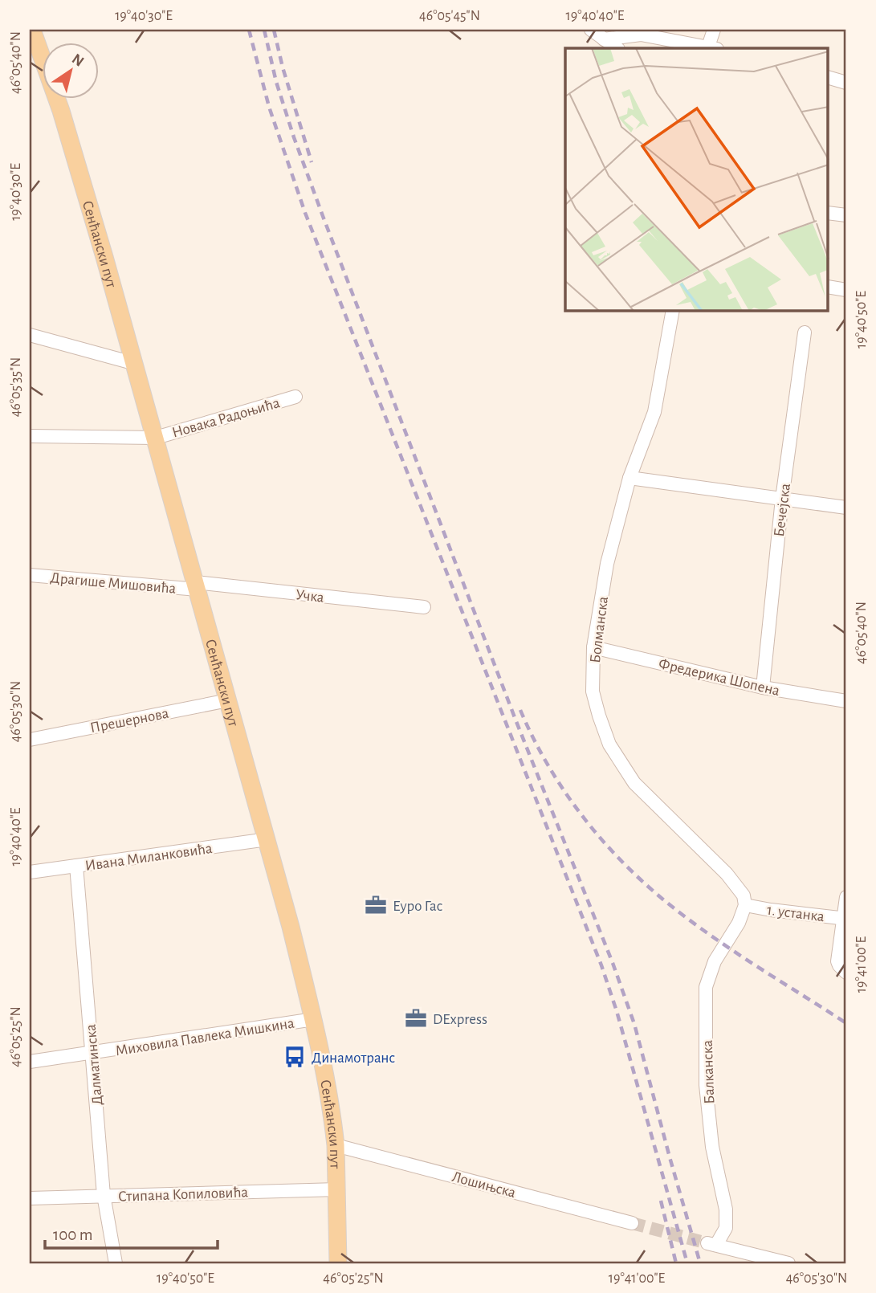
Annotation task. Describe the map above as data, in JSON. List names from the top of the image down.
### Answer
{
  "streets": {
    "main road": ["Сенћански пут"],
    "street": [
      "Новака Радоњића",
      "Бечејска",
      "Драгише Мишовића",
      "Учка",
      "Болманска",
      "Фредерика Шопена",
      "Прешернова",
      "Ивана Миланковића",
      "1. устанка",
      "Миховила Павлека Мишкина",
      "Далматинска",
      "Балканска",
      "Лошињска",
      "Стипана Копиловића"
    ]
  },
  "crossings": [
    ["Сенћански пут", "Новака Радоњића"],
    ["Сенћански пут", "Драгише Мишовића"],
    ["Сенћански пут", "Учка"],
    ["Сенћански пут", "Прешернова"],
    ["Сенћански пут", "Ивана Миланковића"],
    ["Сенћански пут", "Миховила Павлека Мишкина"],
    ["Сенћански пут", "Лошињска"],
    ["Сенћански пут", "Стипана Копиловића"],
    ["Бечејска", "Фредерика Шопена"],
    ["Драгише Мишовића", "Учка"],
    ["Болманска", "Фредерика Шопена"],
    ["Болманска", "1. устанка"],
    ["Болманска", "Балканска"],
    ["Ивана Миланковића", "Далматинска"],
    ["1. устанка", "Балканска"],
    ["Миховила Павлека Мишкина", "Далматинска"],
    ["Далматинска", "Стипана Копиловића"]
  ],
  "places": {
    "office": ["Еуро Гас", "DExpress"],
    "bus stop": ["Динамотранс"]
  },
  "scale_bar": "100 m",
  "north": "top right",
  "coordinates": [
    "19°40'30\"E",
    "46°05'45\"N",
    "19°40'40\"E",
    "46°05'40\"N",
    "19°40'50\"E",
    "46°05'35\"N",
    "46°05'30\"N",
    "19°41'00\"E",
    "46°05'25\"N"
  ]
}
